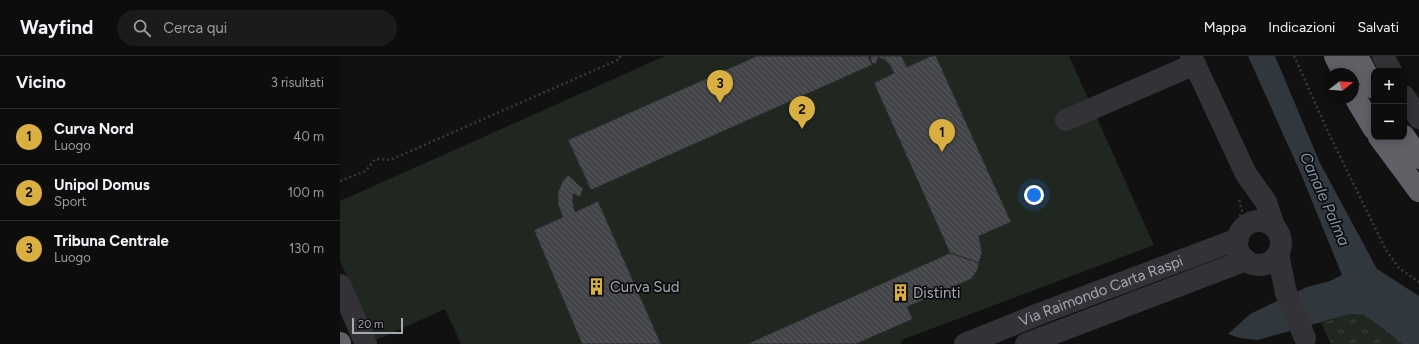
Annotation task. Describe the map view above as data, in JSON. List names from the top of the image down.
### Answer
{
  "streets": {
    "street": ["Via Raimondo Carta Raspi"]
  },
  "water": ["Canale Palma"],
  "places": {
    "building": ["Curva Sud", "Distinti"]
  },
  "scale_bar": "20 m",
  "north": "right",
  "page": {
    "header": "Wayfind",
    "search": "Cerca qui",
    "nav": ["Mappa", "Indicazioni", "Salvati"],
    "heading": ["Vicino", "3 risultati"],
    "map_buttons": ["+", "−"],
    "pins": ["3", "2", "1"],
    "list": [
      {
        "mark": "1",
        "name": "Curva Nord",
        "note": "Luogo",
        "value": "40 m"
      },
      {
        "mark": "2",
        "name": "Unipol Domus",
        "note": "Sport",
        "value": "100 m"
      },
      {
        "mark": "3",
        "name": "Tribuna Centrale",
        "note": "Luogo",
        "value": "130 m"
      }
    ],
    "scale": "20 m"
  }
}
